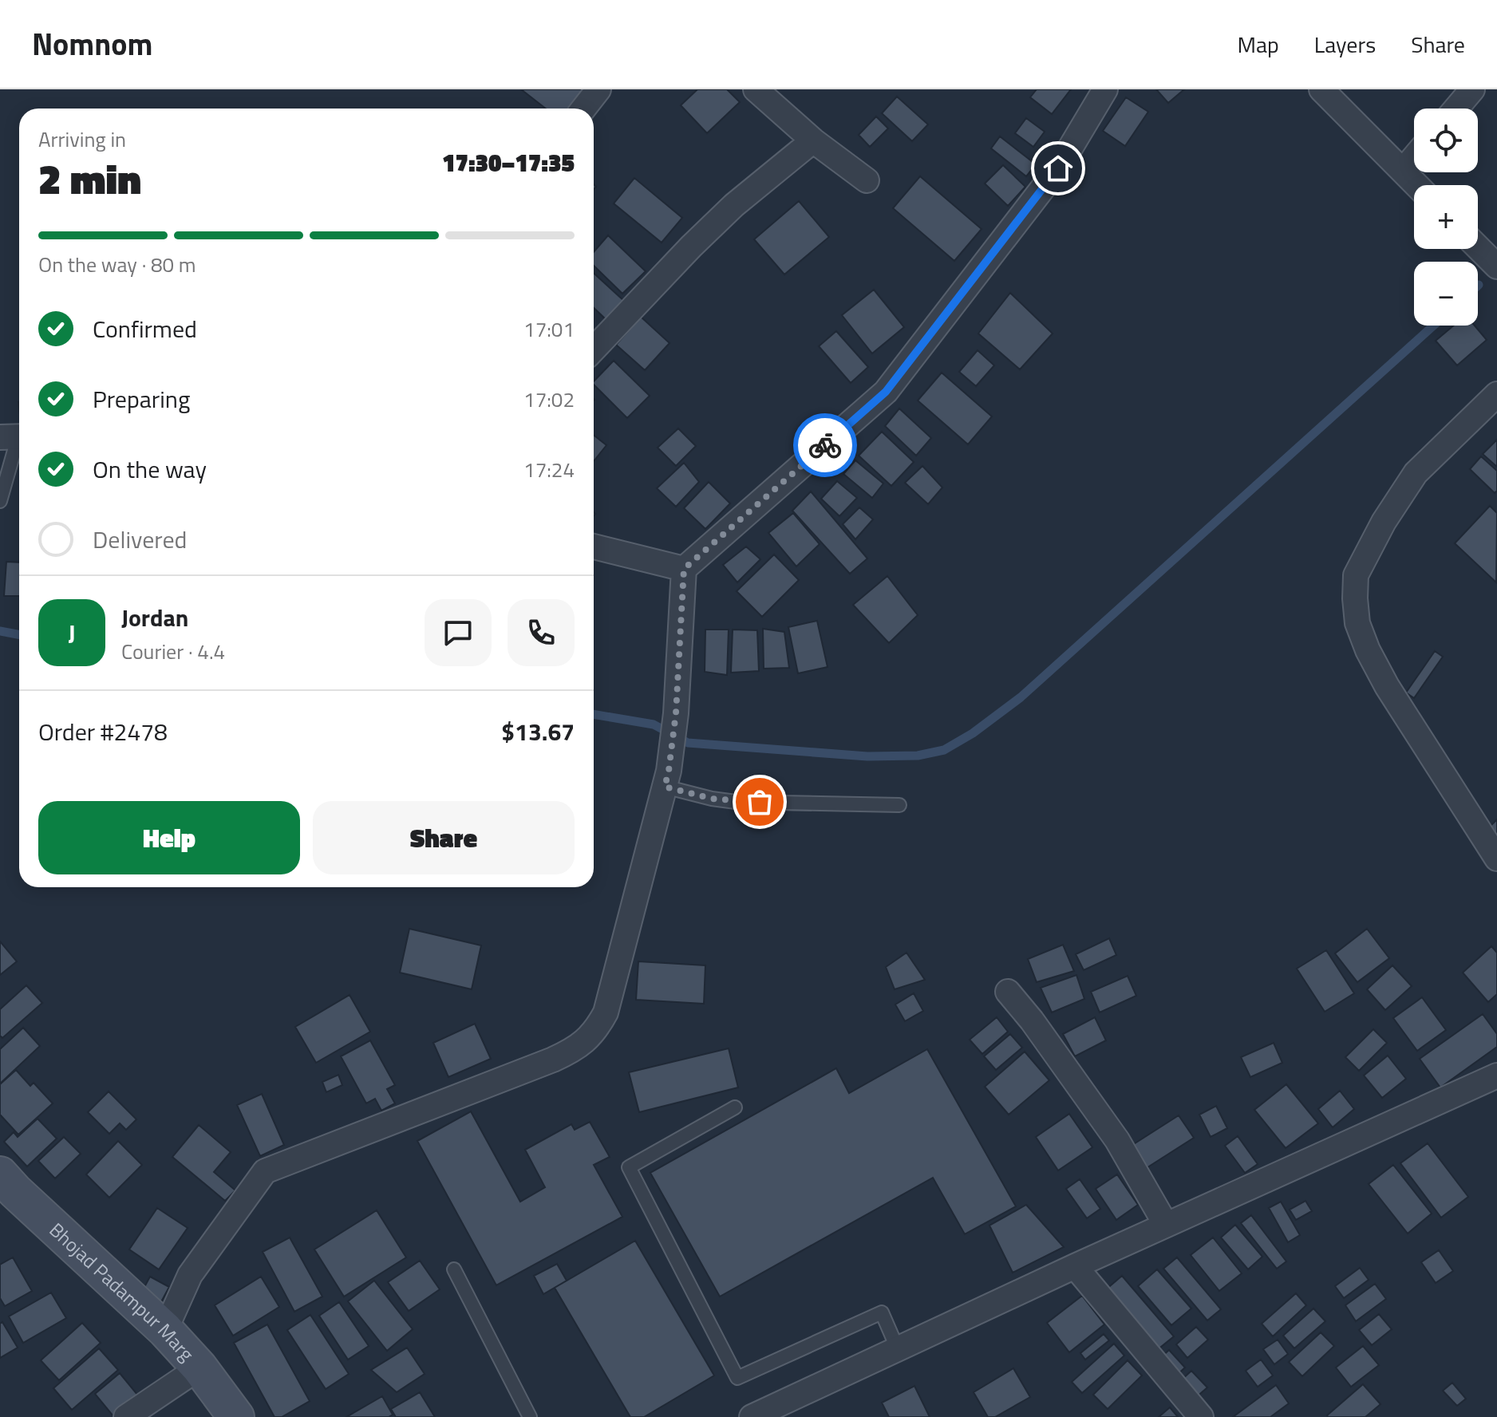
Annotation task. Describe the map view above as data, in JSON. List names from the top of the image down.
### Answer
{
  "streets": {
    "street": ["Bhojad Padampur Marg"]
  },
  "page": {
    "header": "Nomnom",
    "nav": ["Map", "Layers", "Share"],
    "map_buttons": ["+", "−"],
    "heading": ["2 min", "Arriving in", "17:30–17:35"],
    "panel": [
      "Jordan",
      "Courier · 4.4",
      "Order #2478",
      "$13.67"
    ],
    "bar": "On the way · 80 m",
    "list": [
      ["Confirmed", "17:01"],
      ["Preparing", "17:02"],
      ["On the way", "17:24"],
      "Delivered"
    ],
    "round": "J",
    "buttons": ["Help", "Share"]
  }
}
